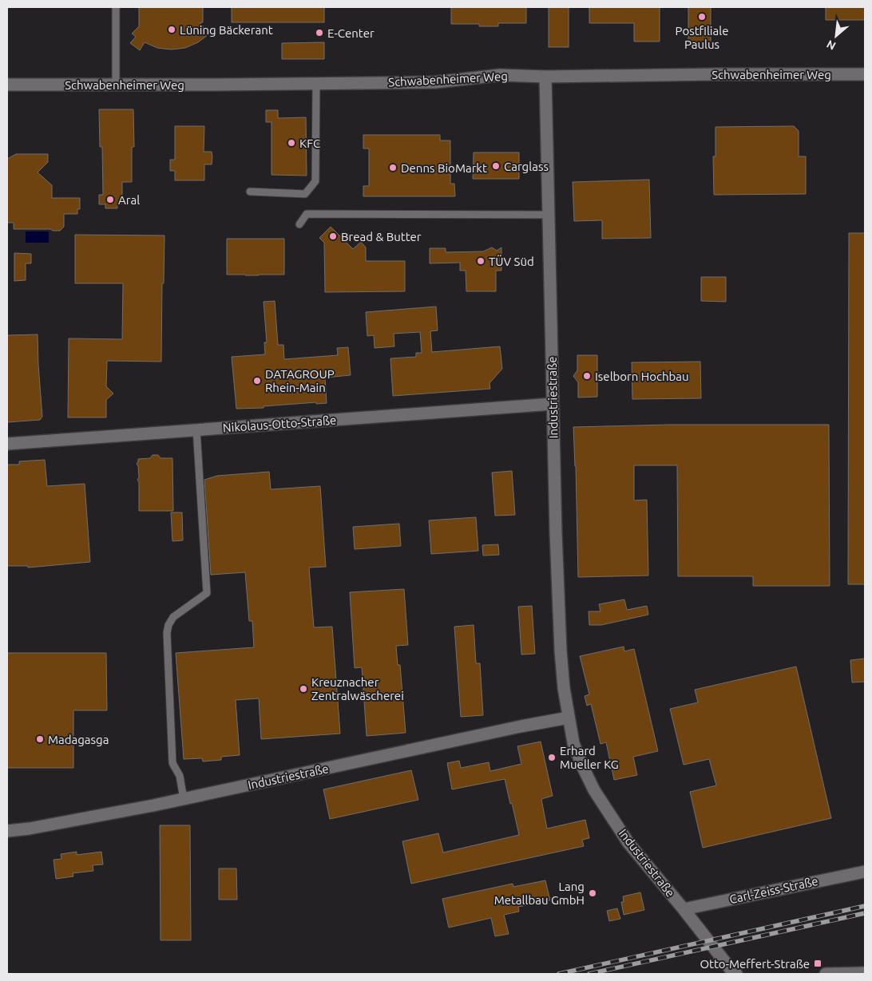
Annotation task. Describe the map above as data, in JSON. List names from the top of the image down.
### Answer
{
  "streets": {
    "street": [
      "Schwabenheimer Weg",
      "Industriestraße",
      "Nikolaus-Otto-Straße",
      "Carl-Zeiss-Straße"
    ]
  },
  "crossings": [
    ["Schwabenheimer Weg", "Industriestraße"],
    ["Industriestraße", "Nikolaus-Otto-Straße"],
    ["Industriestraße", "Carl-Zeiss-Straße"]
  ],
  "places": {
    "other": [
      "Postfiliale Paulus",
      "Lüning Bäckerant",
      "E-Center",
      "KFC",
      "Carglass",
      "Denns BioMarkt",
      "Aral",
      "Bread & Butter",
      "TÜV Süd",
      "Iselborn Hochbau",
      "DATAGROUP Rhein-Main",
      "Kreuznacher Zentralwäscherei",
      "Madagasga",
      "Erhard Mueller KG",
      "Lang Metallbau GmbH"
    ],
    "transit": ["Otto-Meffert-Straße"]
  },
  "north": "bottom left"
}
